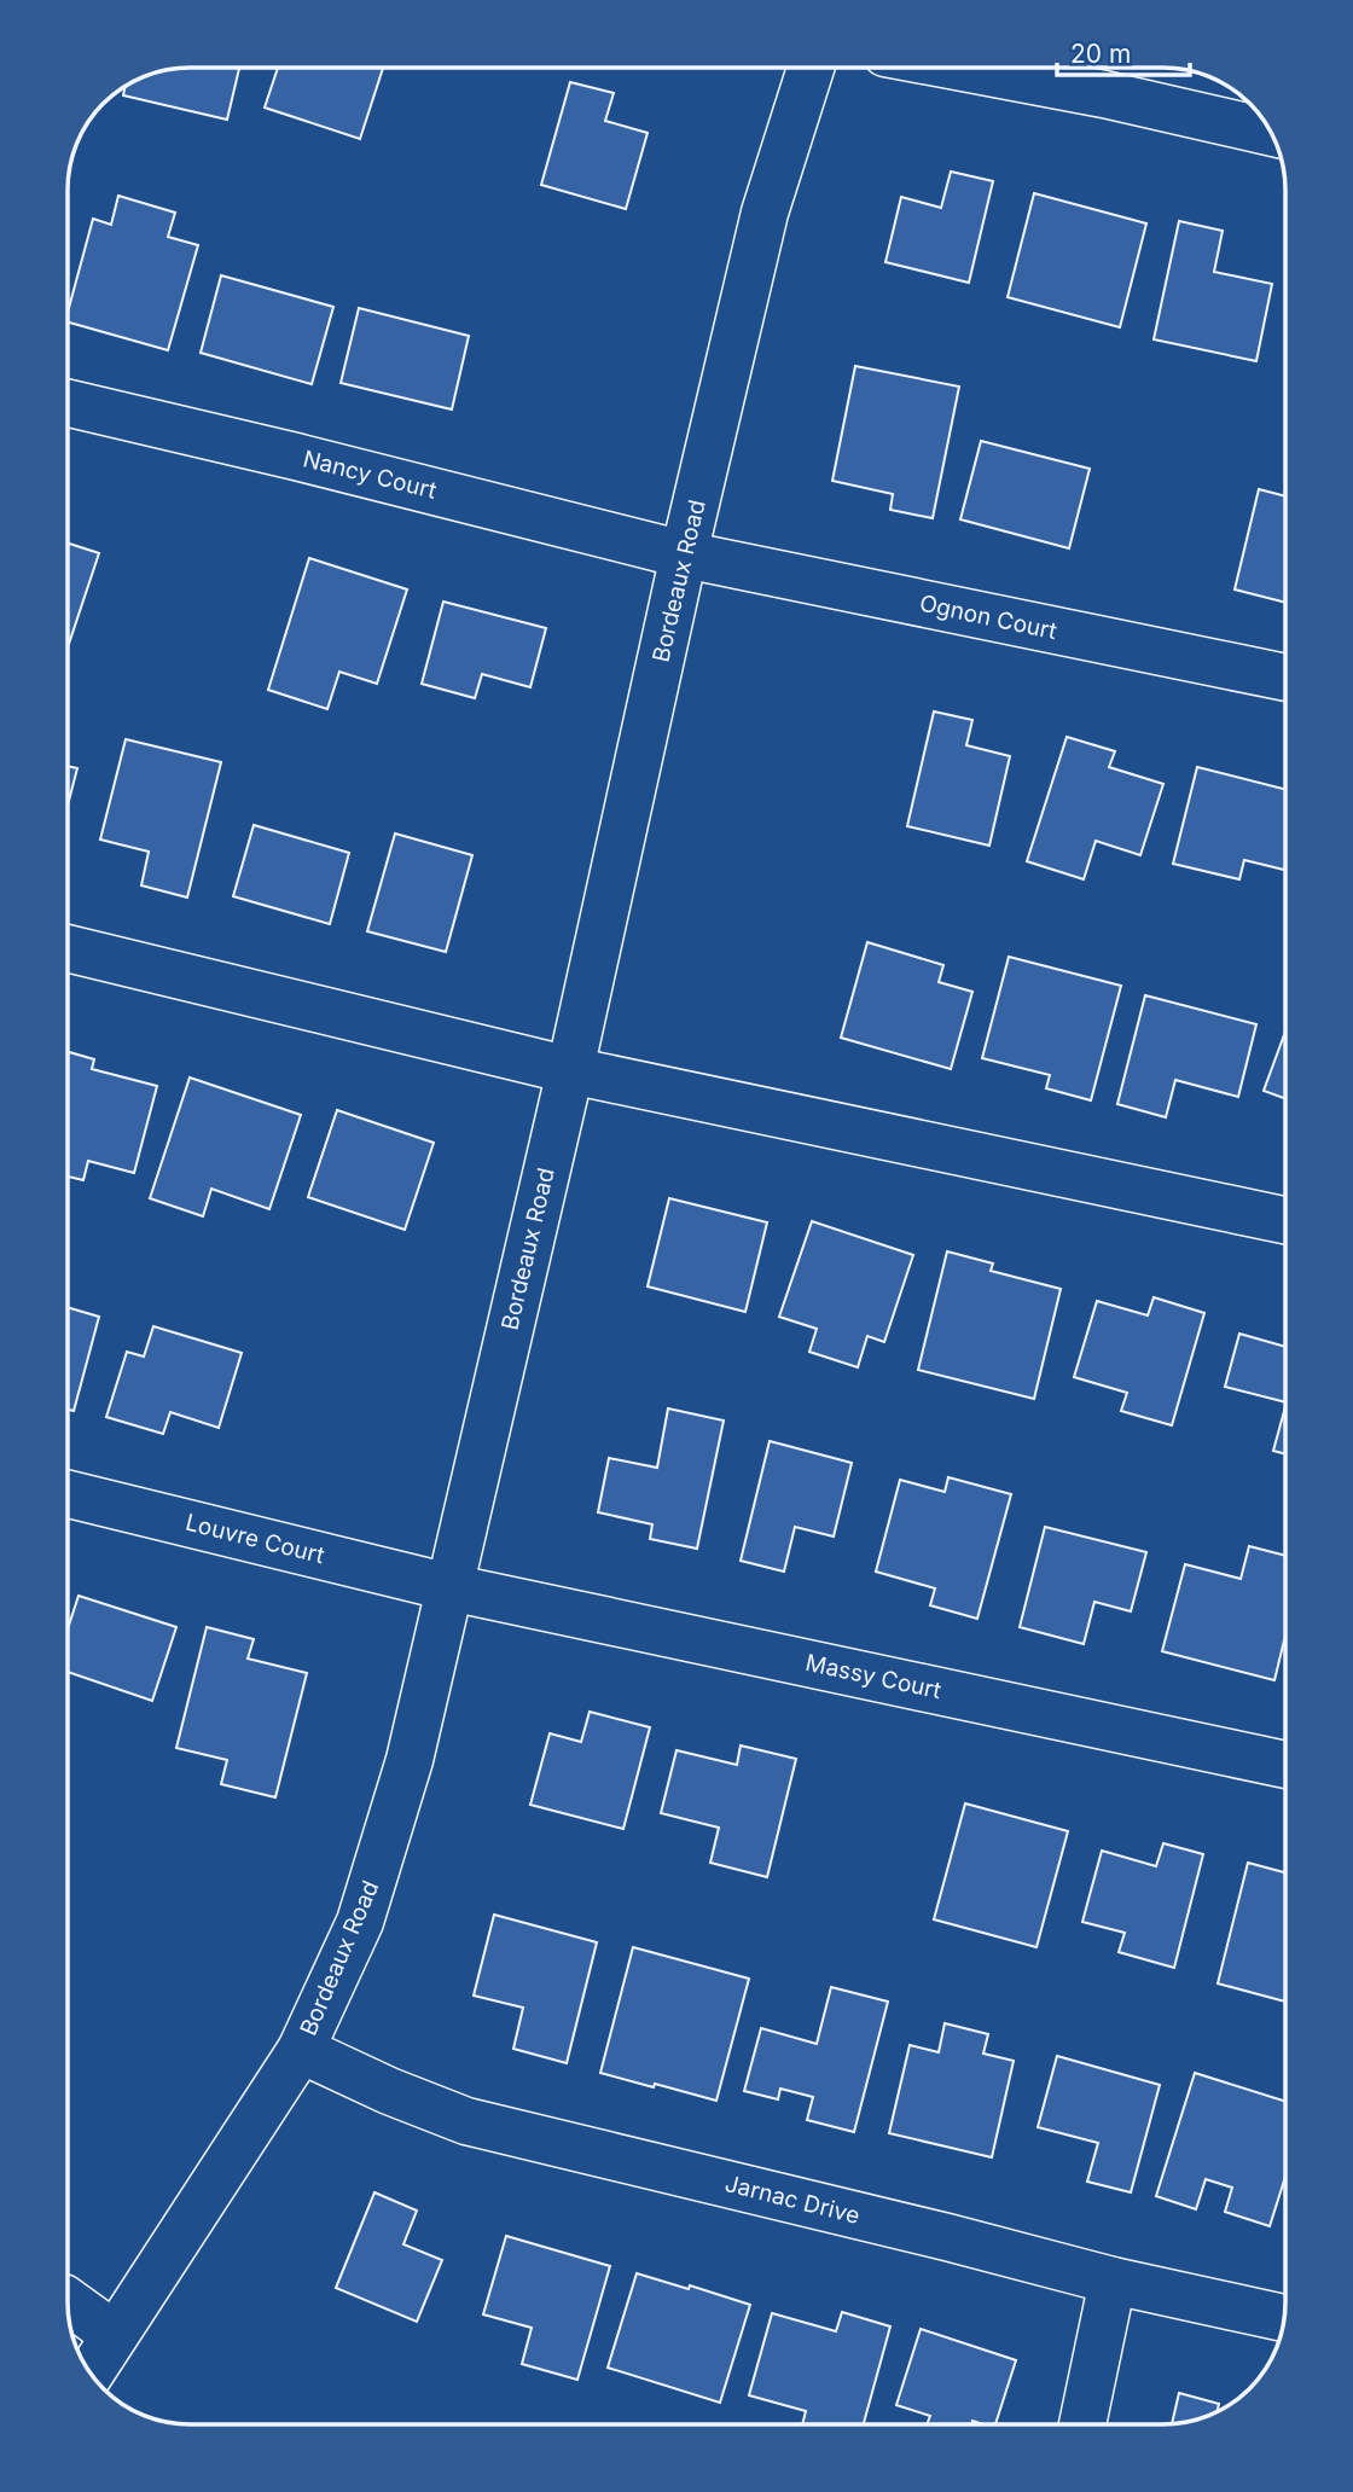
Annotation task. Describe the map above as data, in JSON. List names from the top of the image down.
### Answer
{
  "streets": {
    "street": [
      "Nancy Court",
      "Bordeaux Road",
      "Ognon Court",
      "Louvre Court",
      "Massy Court",
      "Jarnac Drive"
    ]
  },
  "crossings": [
    ["Nancy Court", "Bordeaux Road"],
    ["Nancy Court", "Ognon Court"],
    ["Bordeaux Road", "Ognon Court"],
    ["Bordeaux Road", "Louvre Court"],
    ["Bordeaux Road", "Massy Court"],
    ["Bordeaux Road", "Jarnac Drive"],
    ["Louvre Court", "Massy Court"]
  ],
  "scale_bar": "20 m"
}
